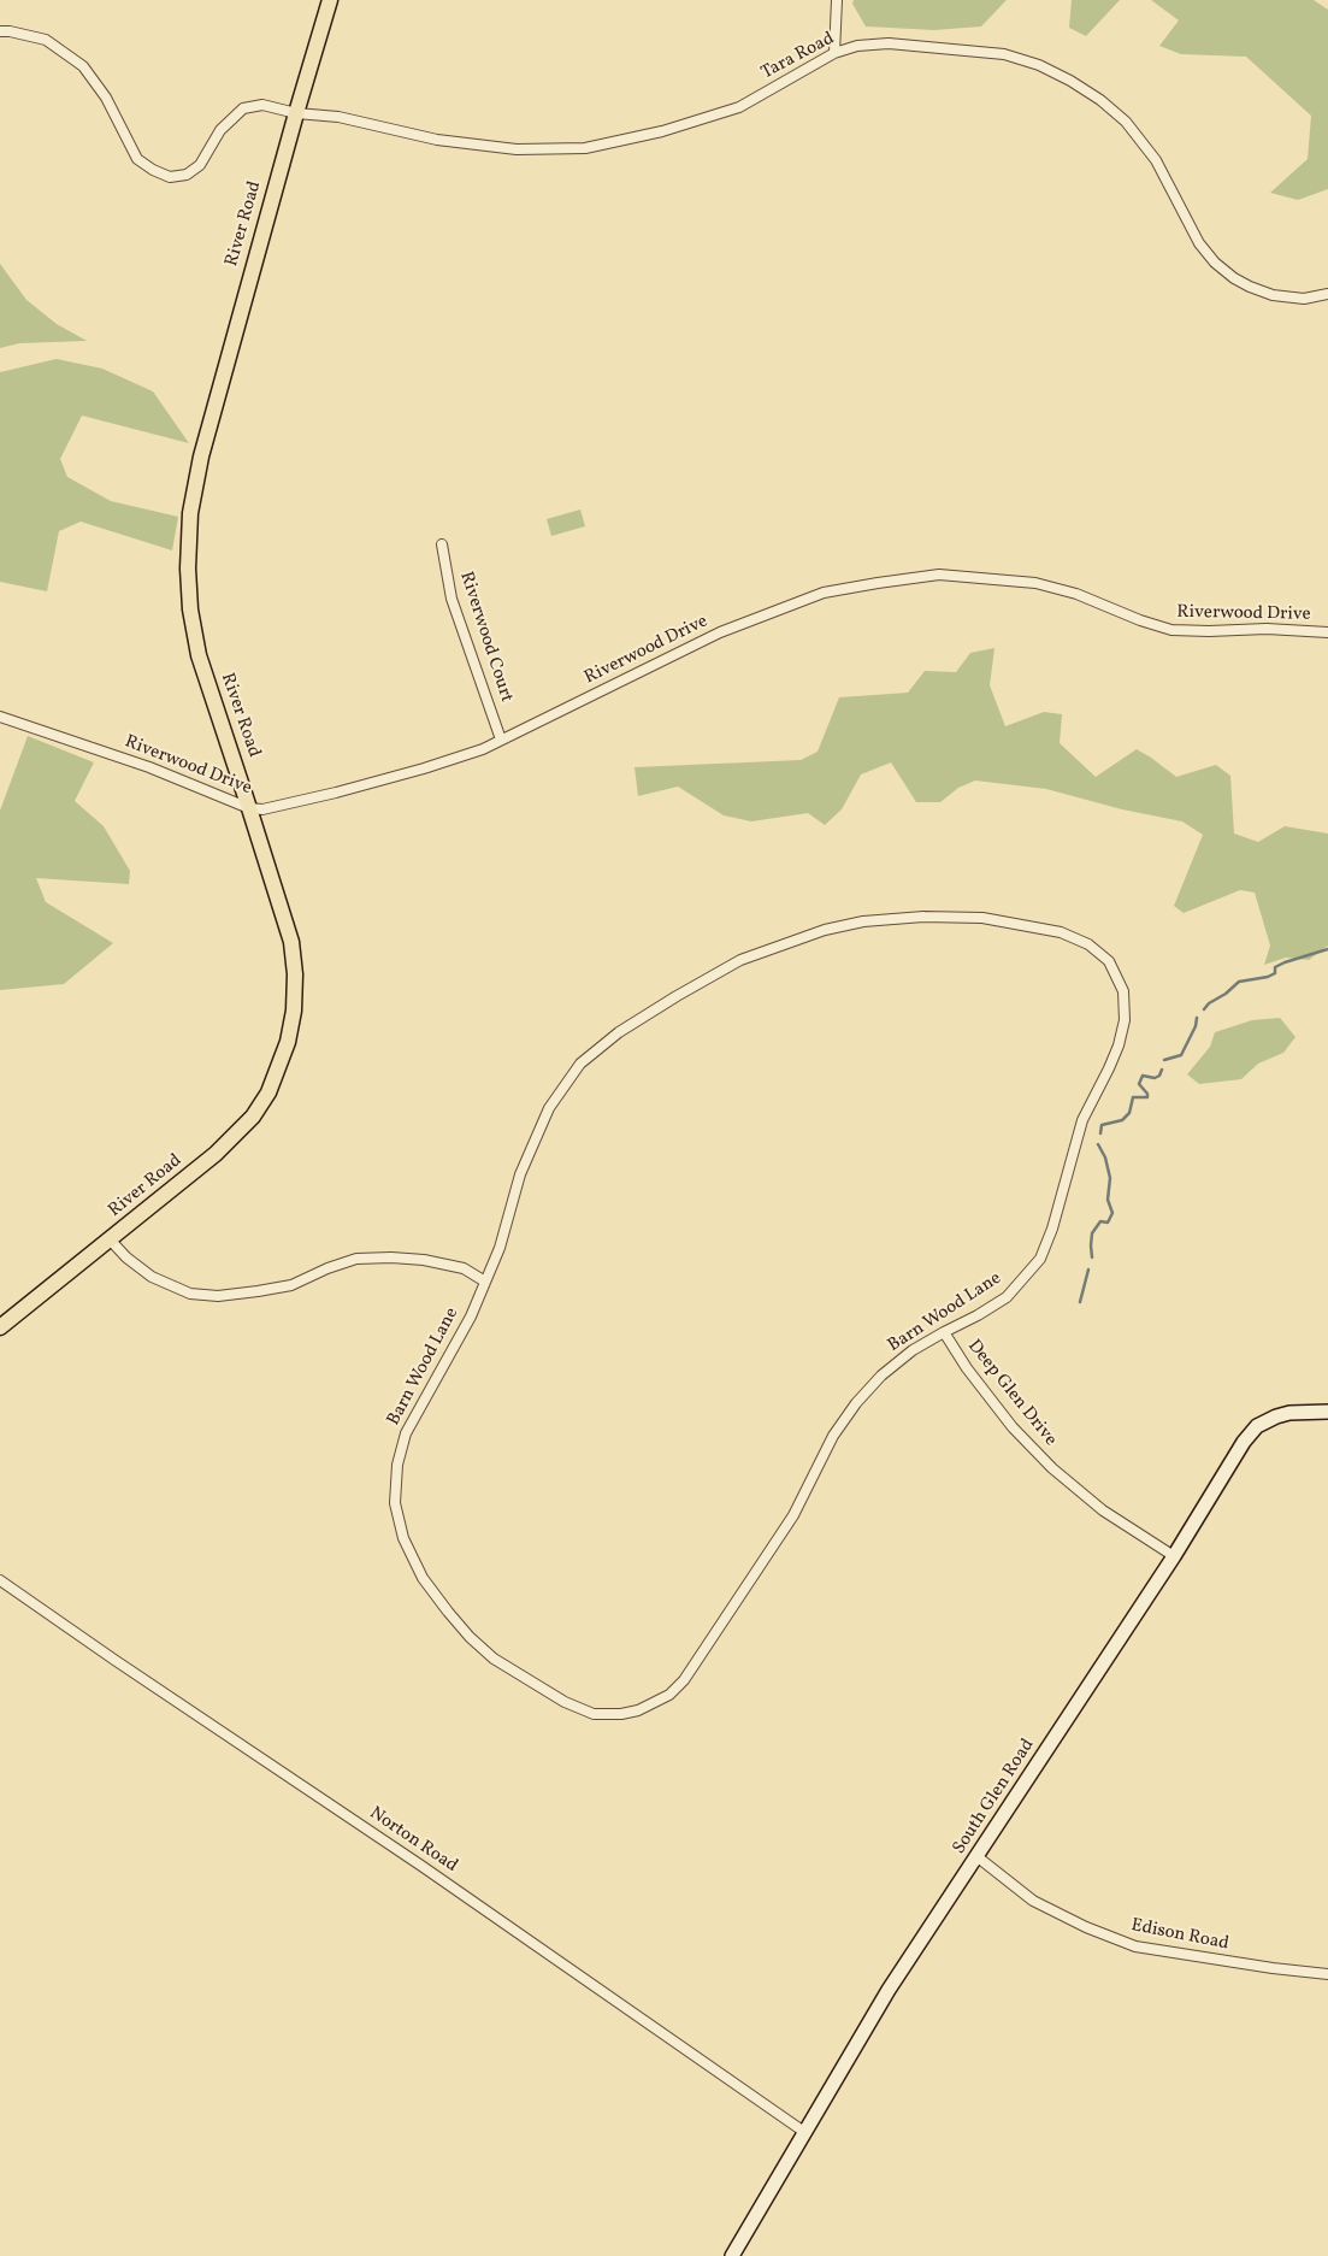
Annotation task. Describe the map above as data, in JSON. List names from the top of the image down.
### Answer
{
  "streets": {
    "main road": ["River Road", "South Glen Road"],
    "street": [
      "Tara Road",
      "Riverwood Drive",
      "Riverwood Court",
      "Barn Wood Lane",
      "Deep Glen Drive",
      "Norton Road",
      "Edison Road"
    ]
  },
  "crossings": [
    ["Tara Road", "River Road"],
    ["River Road", "Riverwood Drive"],
    ["Riverwood Drive", "Riverwood Court"],
    ["Barn Wood Lane", "Deep Glen Drive"],
    ["Deep Glen Drive", "South Glen Road"],
    ["South Glen Road", "Norton Road"],
    ["South Glen Road", "Edison Road"]
  ]
}
